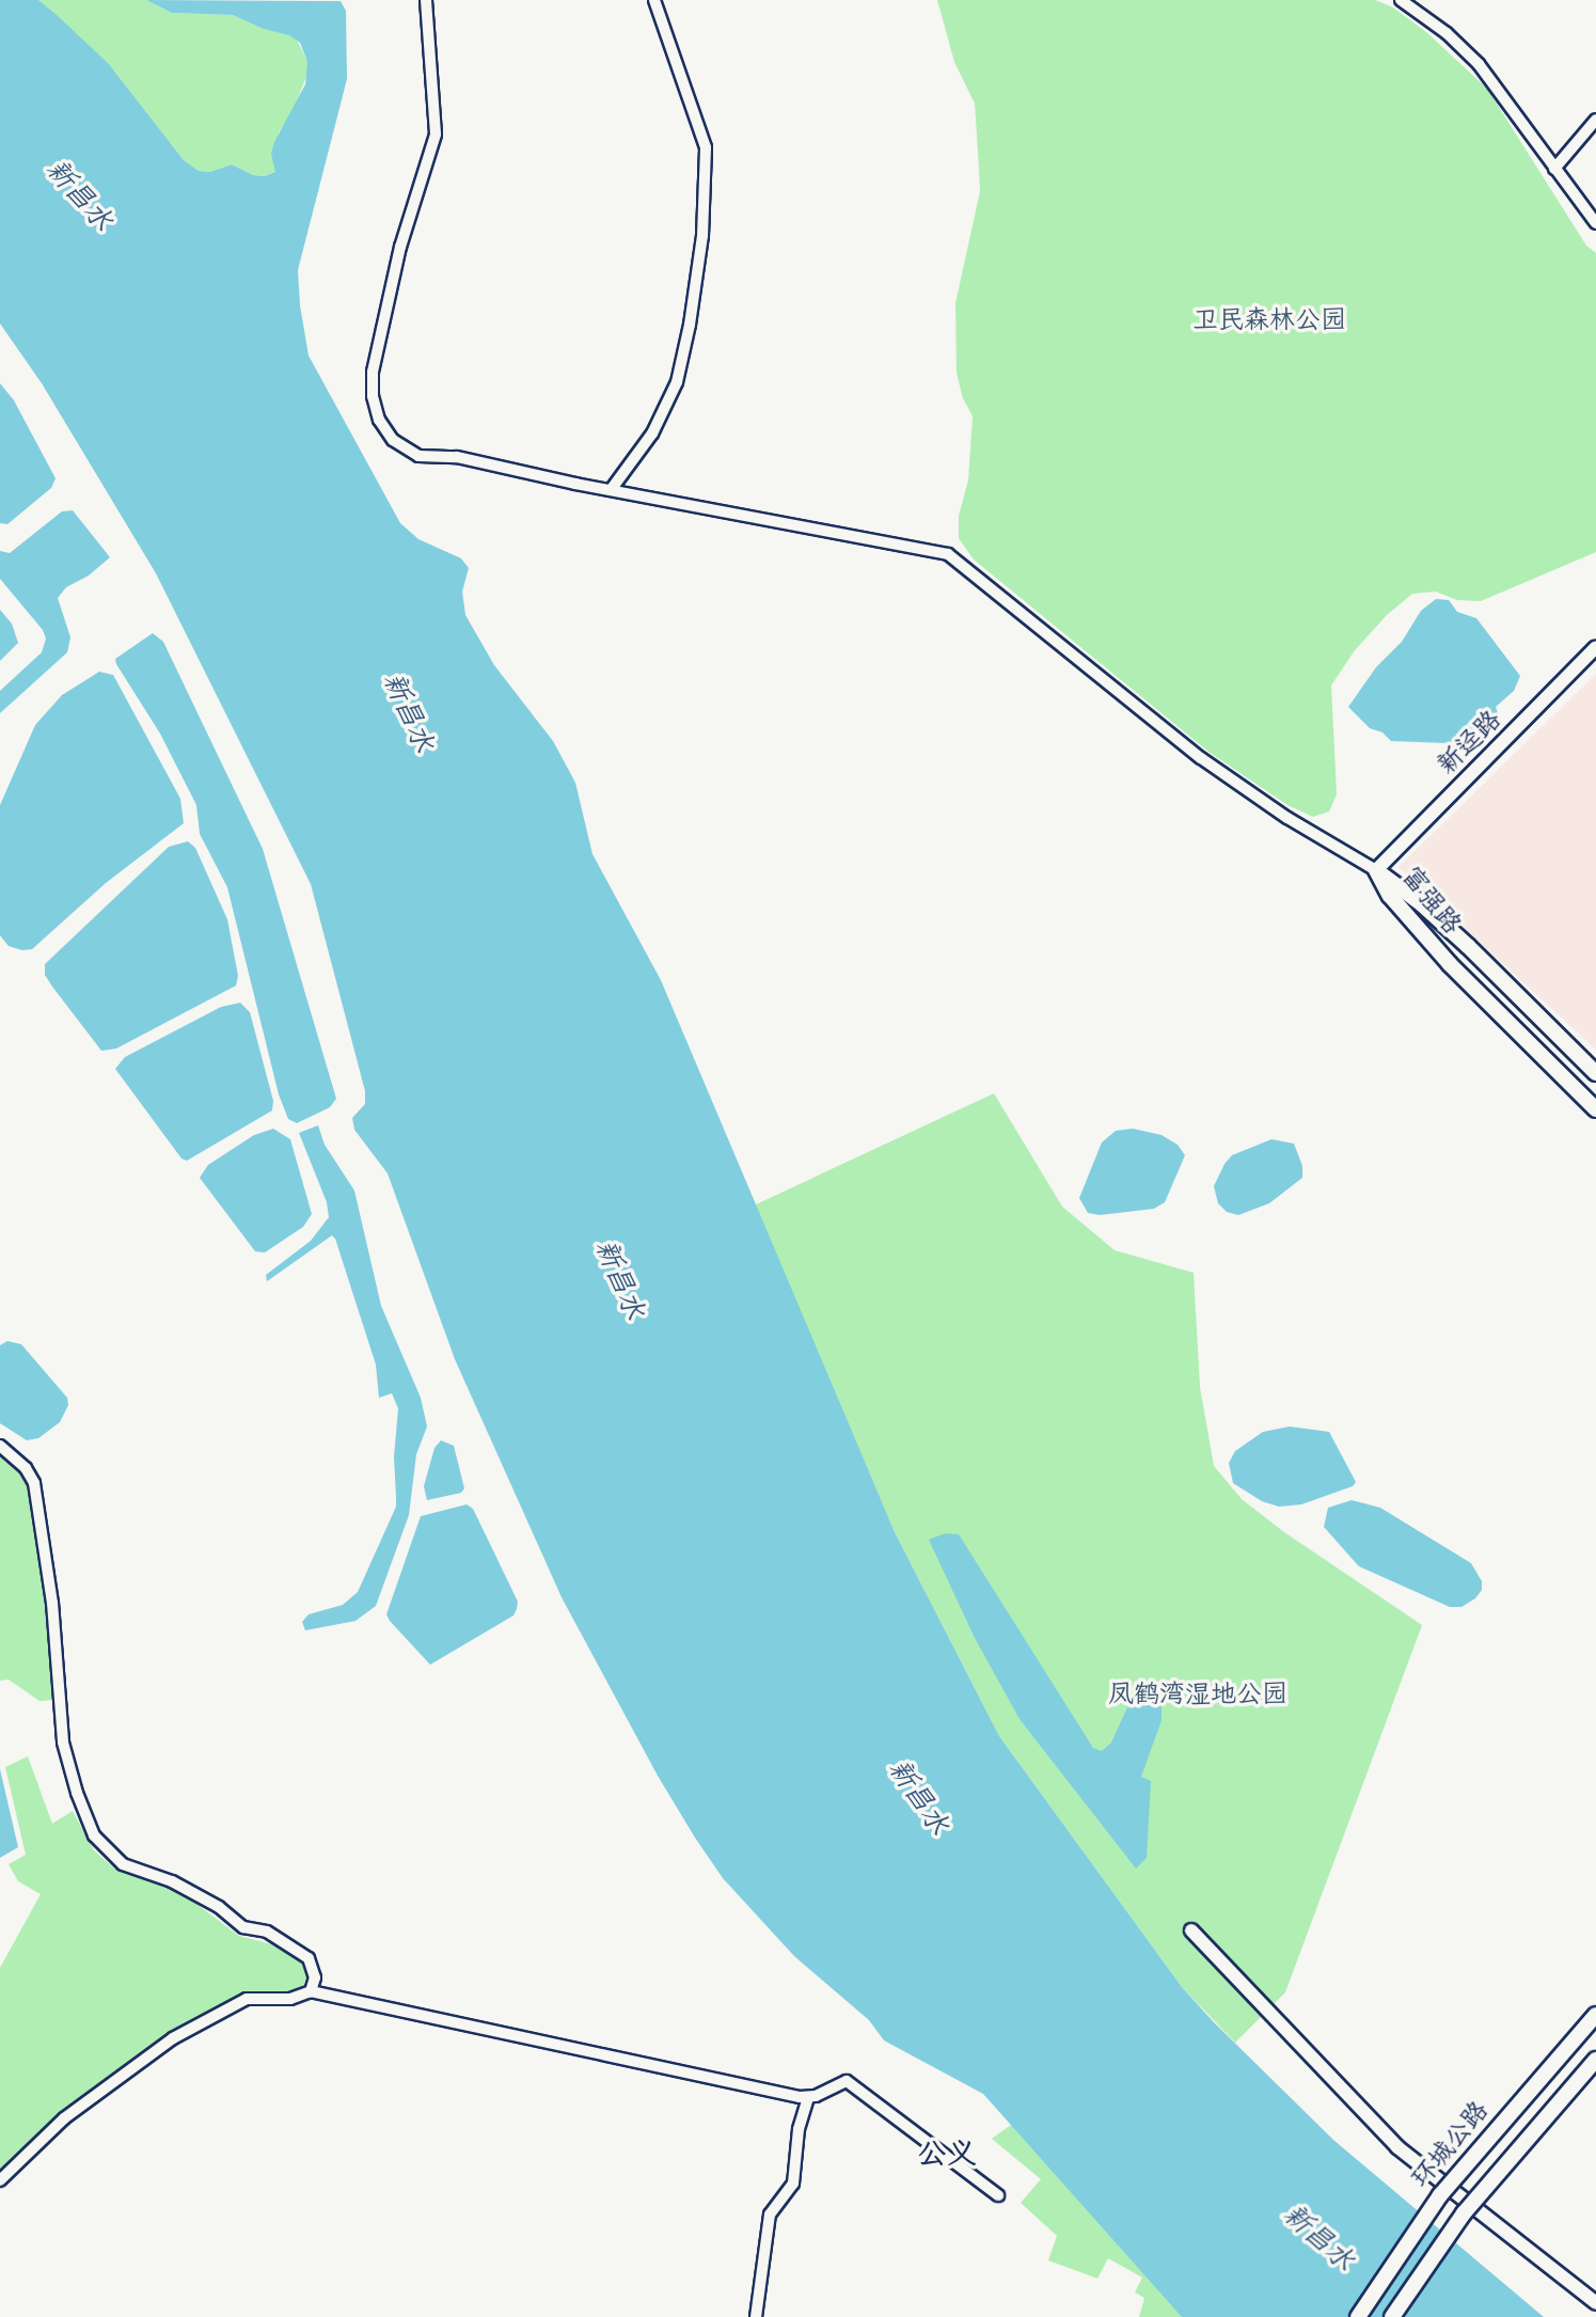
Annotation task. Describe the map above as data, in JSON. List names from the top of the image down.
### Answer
{
  "streets": {
    "main road": ["富强路", "环城公路"],
    "street": ["新迳路"]
  },
  "crossings": [
    ["新迳路", "富强路"]
  ],
  "districts": ["公义"],
  "water": ["新昌水"],
  "parks": ["卫民森林公园", "凤鹤湾湿地公园"]
}
